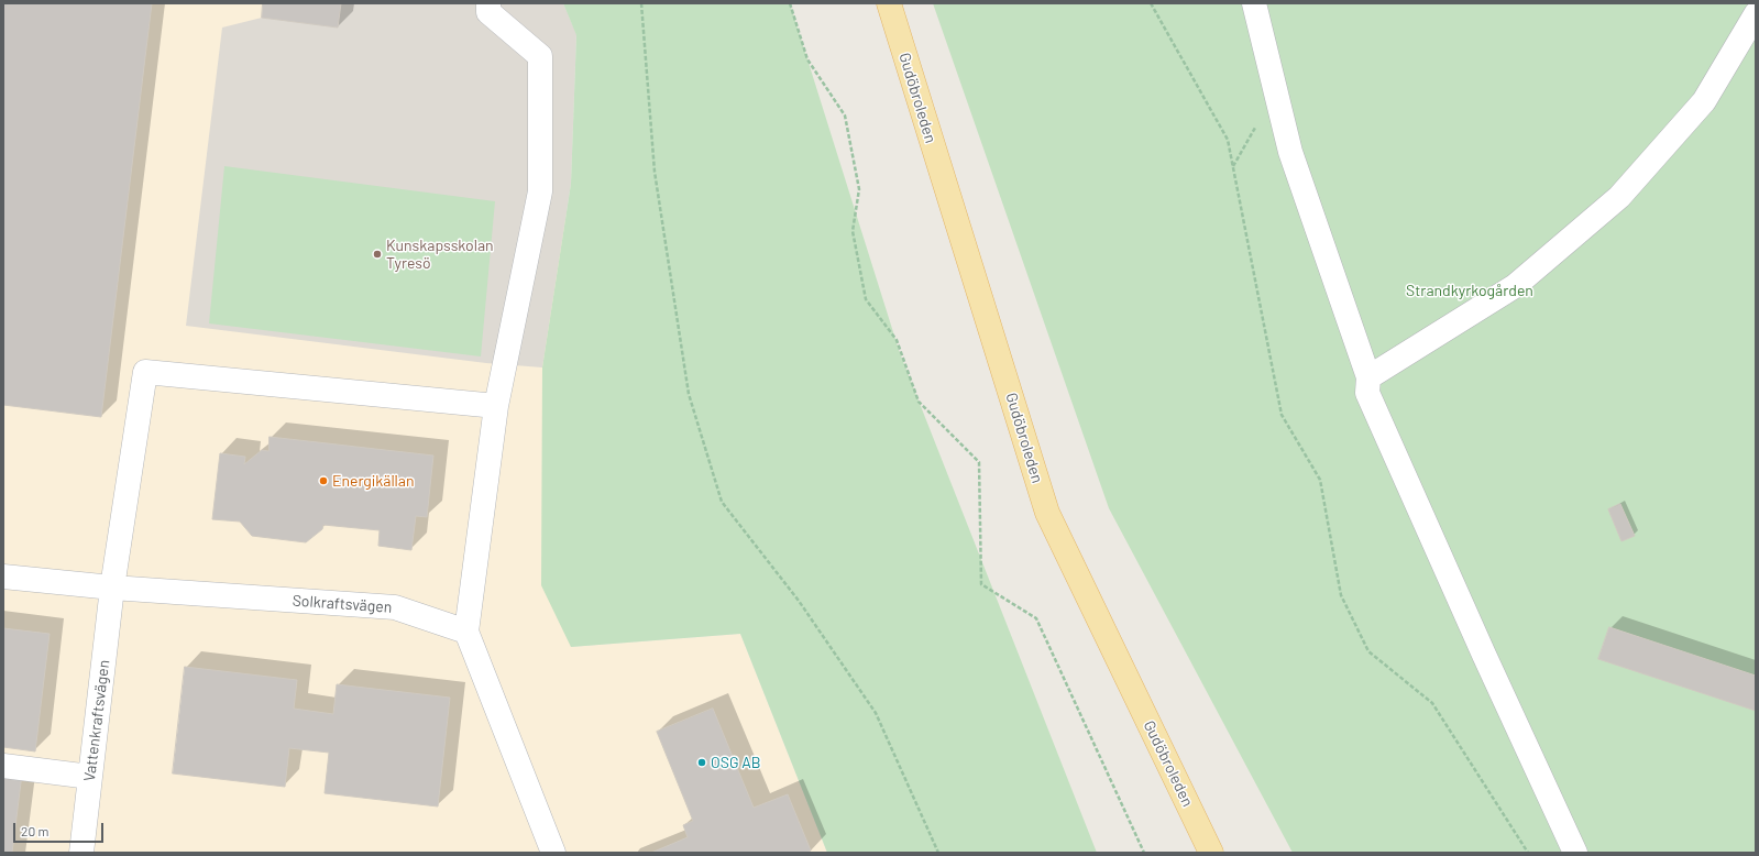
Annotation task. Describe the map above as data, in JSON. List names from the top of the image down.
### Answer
{
  "streets": {
    "main road": ["Gudöbroleden"],
    "street": ["Solkraftsvägen", "Vattenkraftsvägen"]
  },
  "crossings": [
    ["Solkraftsvägen", "Vattenkraftsvägen"]
  ],
  "parks": ["Strandkyrkogården"],
  "places": ["Kunskapsskolan Tyresö", "Energikällan", "OSG AB"],
  "scale_bar": "20 m"
}
